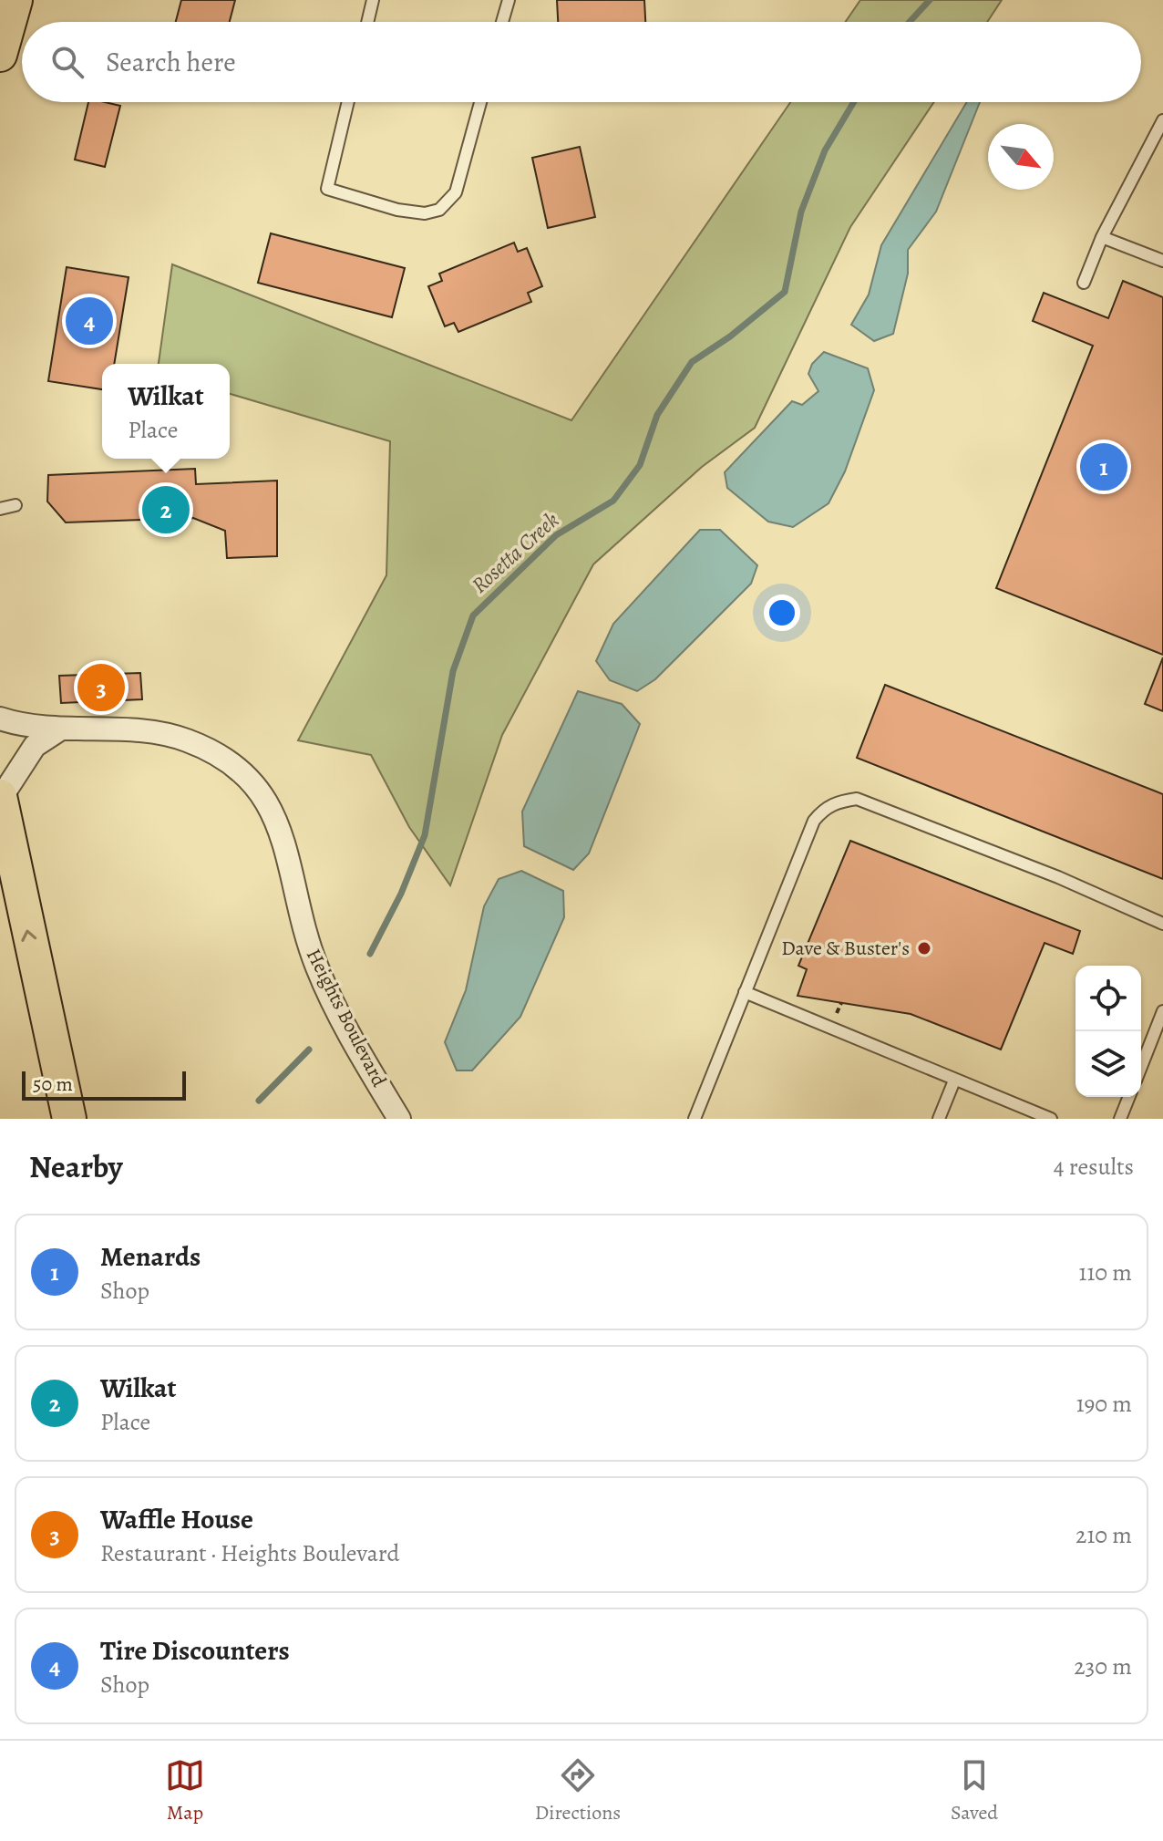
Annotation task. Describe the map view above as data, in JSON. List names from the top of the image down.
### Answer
{
  "streets": {
    "street": ["Heights Boulevard"]
  },
  "water": ["Rosetta Creek"],
  "places": ["Dave & Buster's"],
  "scale_bar": "50 m",
  "north": "bottom right",
  "page": {
    "search": "Search here",
    "pins": [
      "4",
      "1",
      "2",
      "3"
    ],
    "popup": ["Wilkat", "Place"],
    "scale": "50 m",
    "heading": ["Nearby", "4 results"],
    "list": [
      {
        "mark": "1",
        "name": "Menards",
        "note": "Shop",
        "value": "110 m"
      },
      {
        "mark": "2",
        "name": "Wilkat",
        "note": "Place",
        "value": "190 m"
      },
      {
        "mark": "3",
        "name": "Waffle House",
        "note": "Restaurant · Heights Boulevard",
        "value": "210 m"
      },
      {
        "mark": "4",
        "name": "Tire Discounters",
        "note": "Shop",
        "value": "230 m"
      }
    ],
    "nav": ["Map", "Directions", "Saved"]
  }
}
